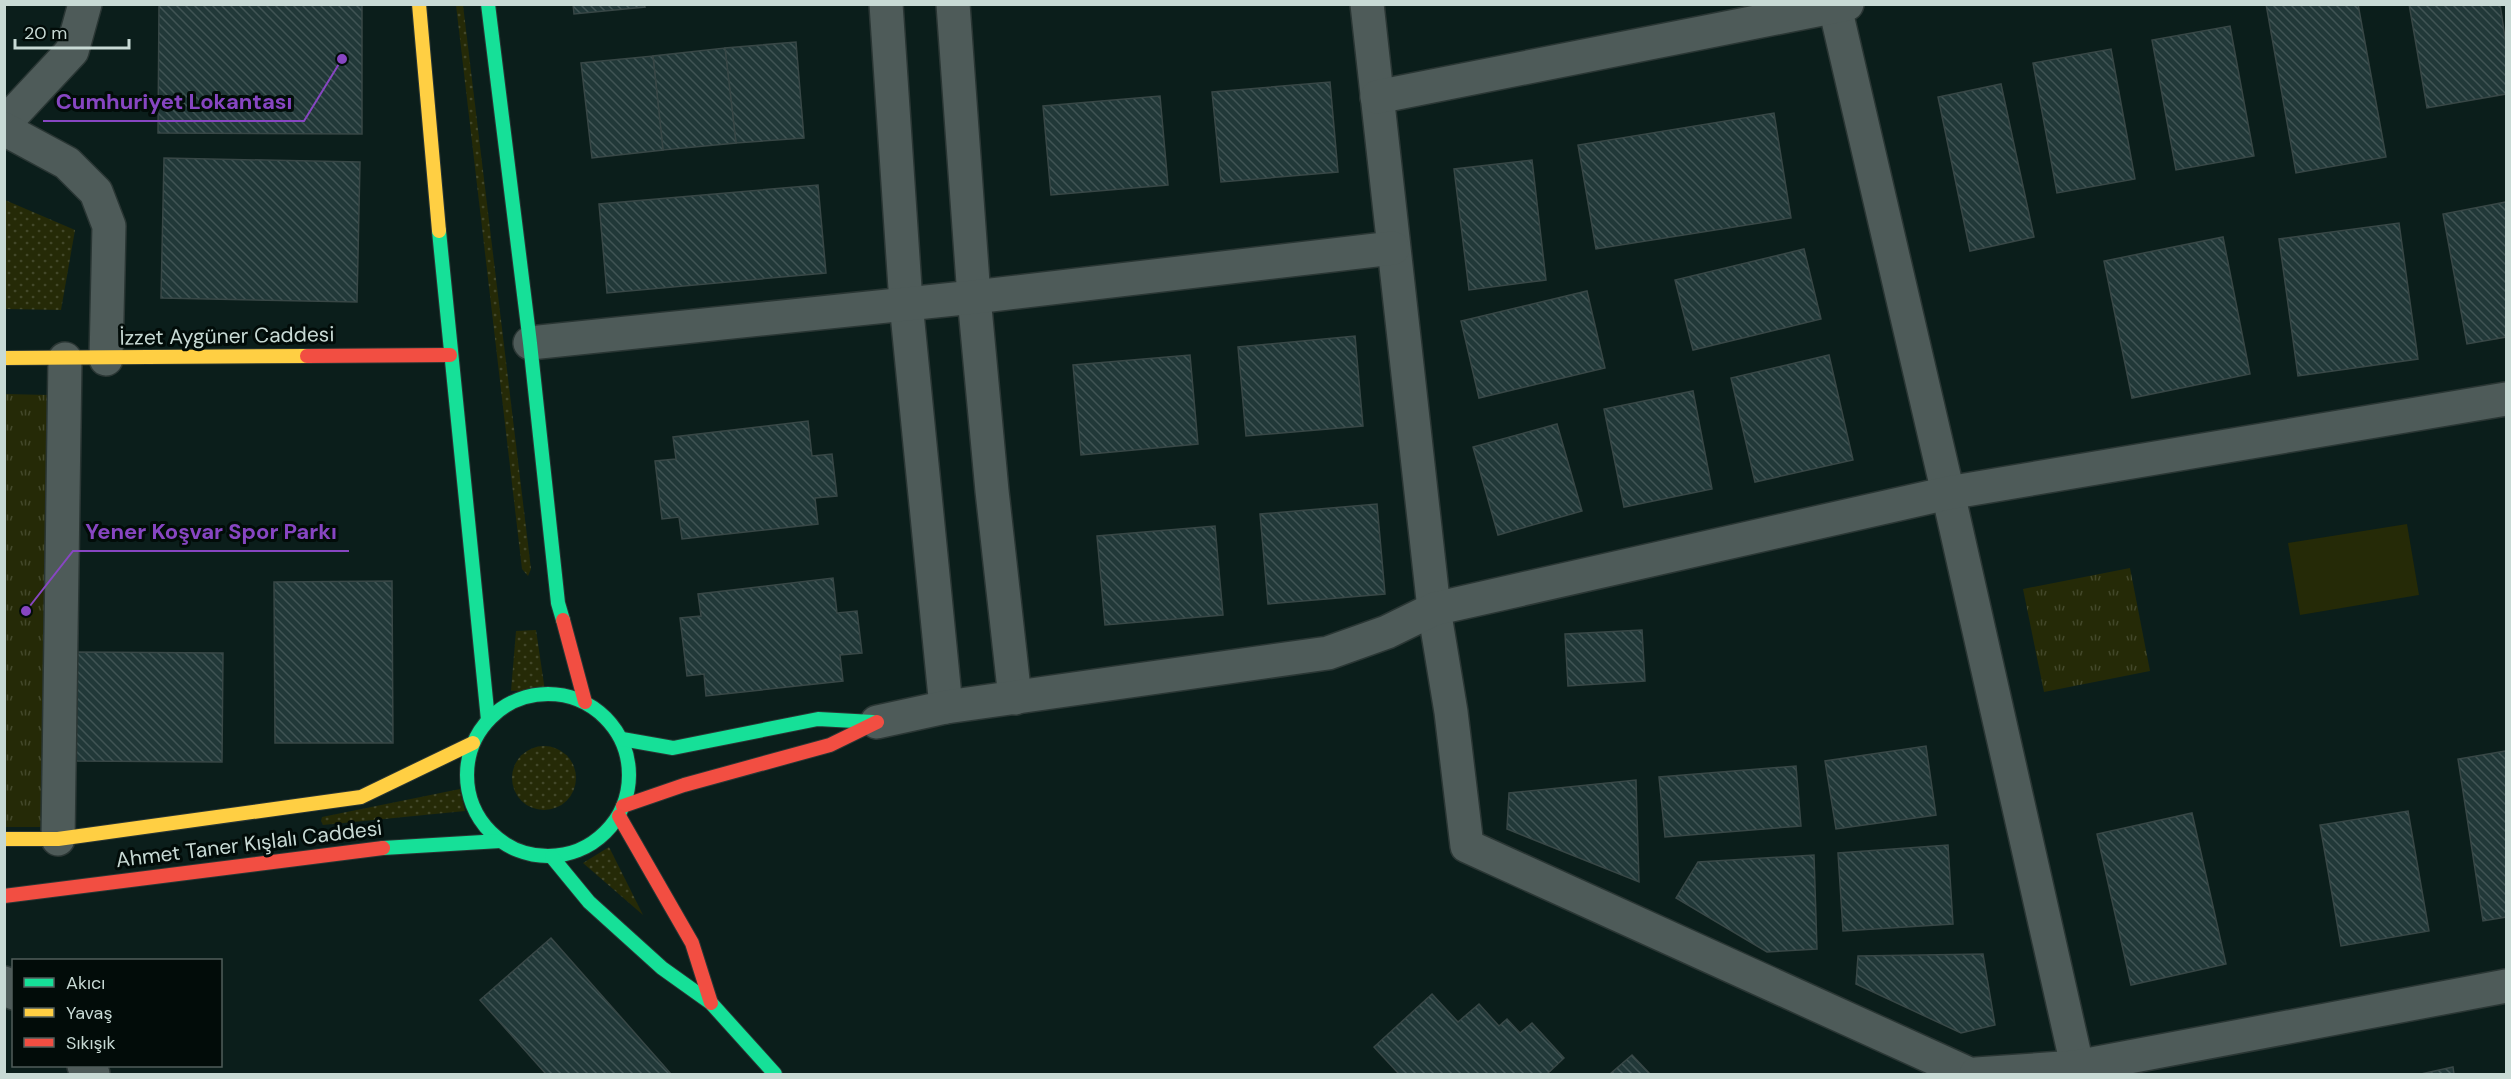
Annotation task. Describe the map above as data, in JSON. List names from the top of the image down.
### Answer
{
  "streets": {
    "main road": ["İzzet Aygüner Caddesi", "Ahmet Taner Kışlalı Caddesi"]
  },
  "places": ["Cumhuriyet Lokantası", "Yener Koşvar Spor Parkı"],
  "legend": ["Akıcı", "Yavaş", "Sıkışık"],
  "scale_bar": "20 m"
}
